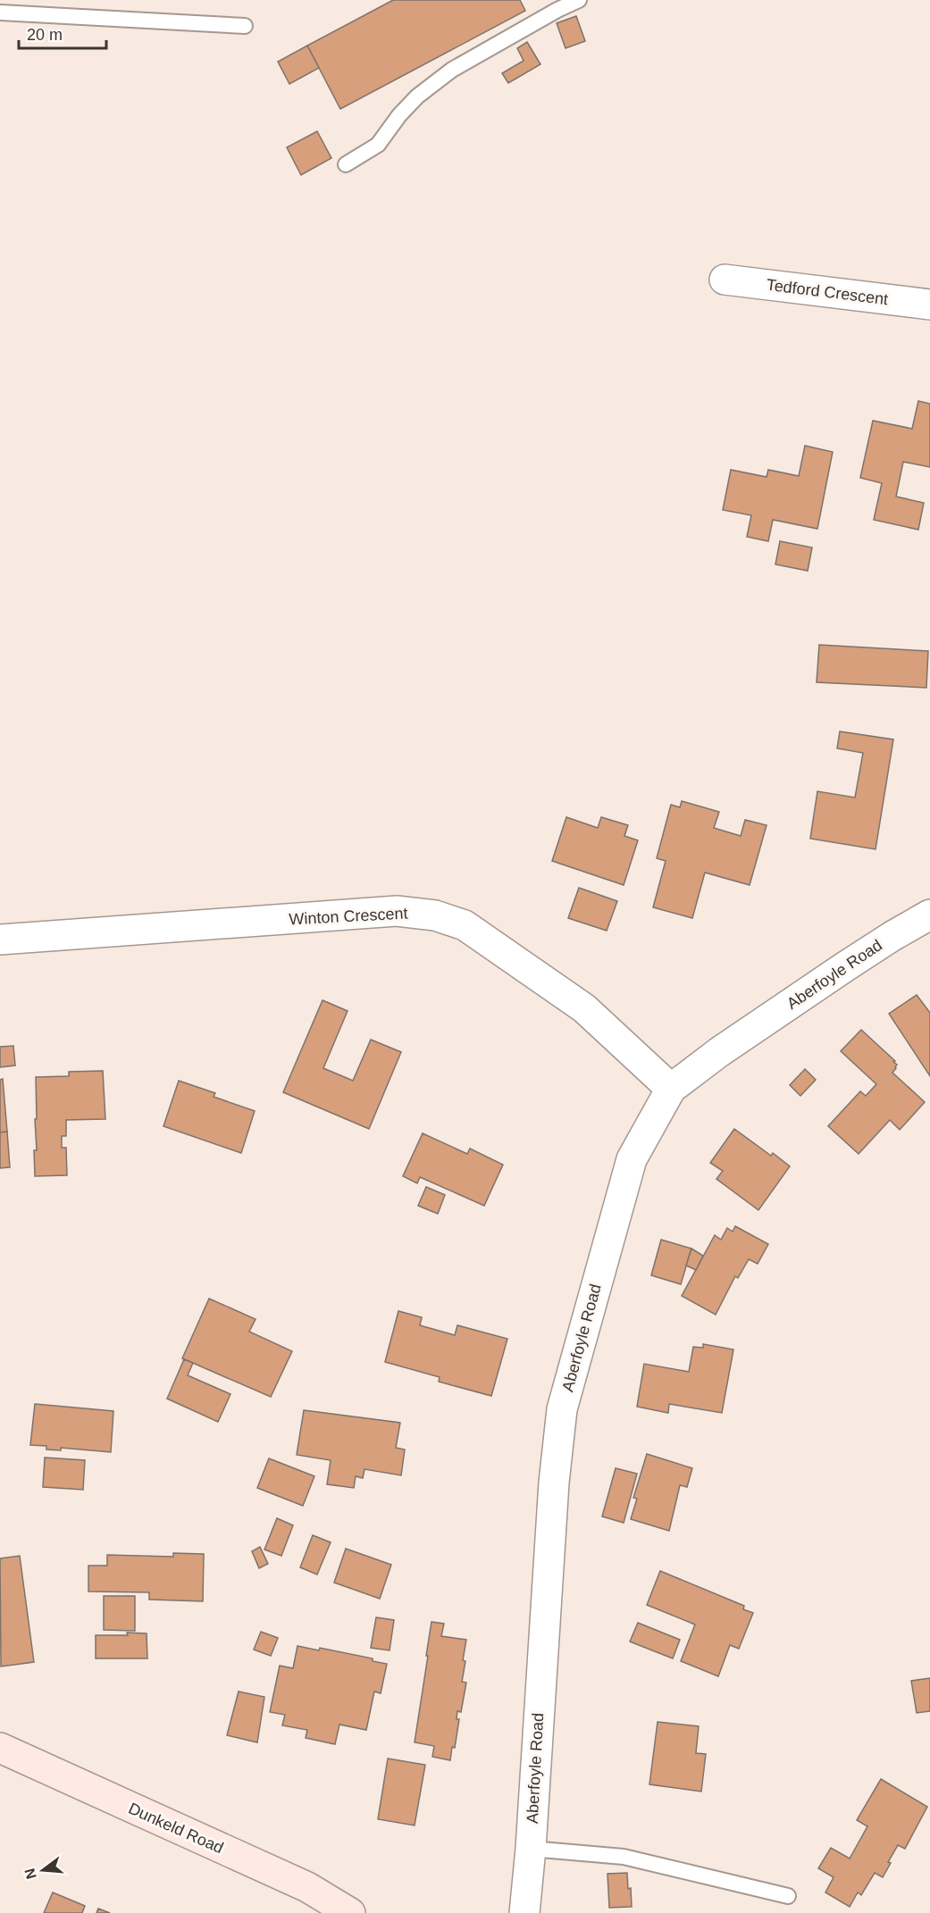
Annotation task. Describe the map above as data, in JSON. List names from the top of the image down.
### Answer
{
  "streets": {
    "main road": ["Dunkeld Road"],
    "street": ["Tedford Crescent", "Winton Crescent", "Aberfoyle Road"]
  },
  "crossings": [
    ["Winton Crescent", "Aberfoyle Road"]
  ],
  "scale_bar": "20 m",
  "north": "left"
}
